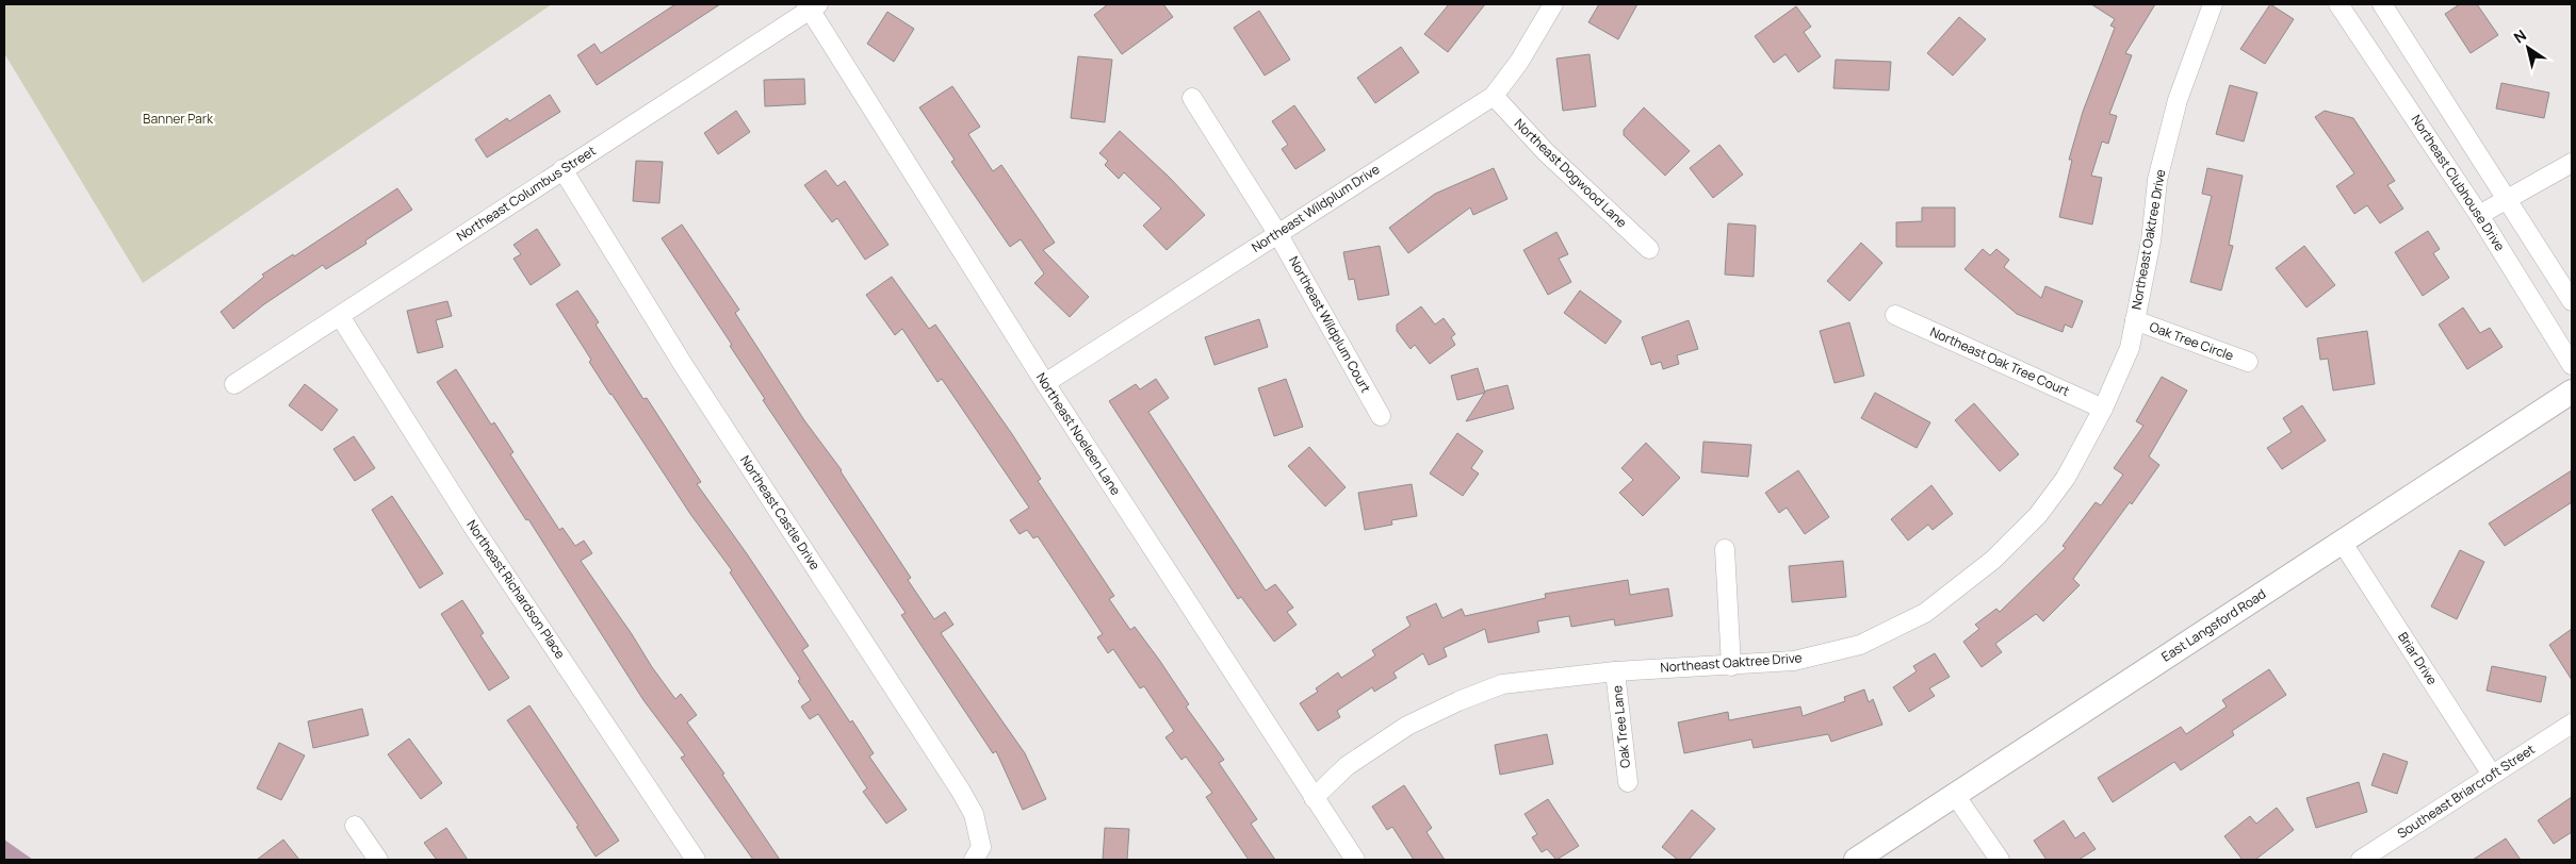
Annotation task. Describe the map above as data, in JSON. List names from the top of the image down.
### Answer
{
  "streets": {
    "street": [
      "Northeast Dogwood Lane",
      "Northeast Clubhouse Drive",
      "Northeast Columbus Street",
      "Northeast Wildplum Drive",
      "Northeast Oaktree Drive",
      "Northeast Wildplum Court",
      "Oak Tree Circle",
      "Northeast Oak Tree Court",
      "Northeast Noeleen Lane",
      "Northeast Castle Drive",
      "Northeast Richardson Place",
      "East Langsford Road",
      "Briar Drive",
      "Oak Tree Lane",
      "Southeast Briarcroft Street"
    ]
  },
  "crossings": [
    ["Northeast Dogwood Lane", "Northeast Wildplum Drive"],
    ["Northeast Columbus Street", "Northeast Noeleen Lane"],
    ["Northeast Columbus Street", "Northeast Castle Drive"],
    ["Northeast Columbus Street", "Northeast Richardson Place"],
    ["Northeast Wildplum Drive", "Northeast Wildplum Court"],
    ["Northeast Wildplum Drive", "Northeast Noeleen Lane"],
    ["Northeast Oaktree Drive", "Oak Tree Circle"],
    ["Northeast Oaktree Drive", "Northeast Oak Tree Court"],
    ["Northeast Oaktree Drive", "Northeast Noeleen Lane"],
    ["Northeast Oaktree Drive", "Oak Tree Lane"],
    ["East Langsford Road", "Briar Drive"],
    ["Briar Drive", "Southeast Briarcroft Street"]
  ],
  "parks": ["Banner Park"],
  "north": "top left"
}
